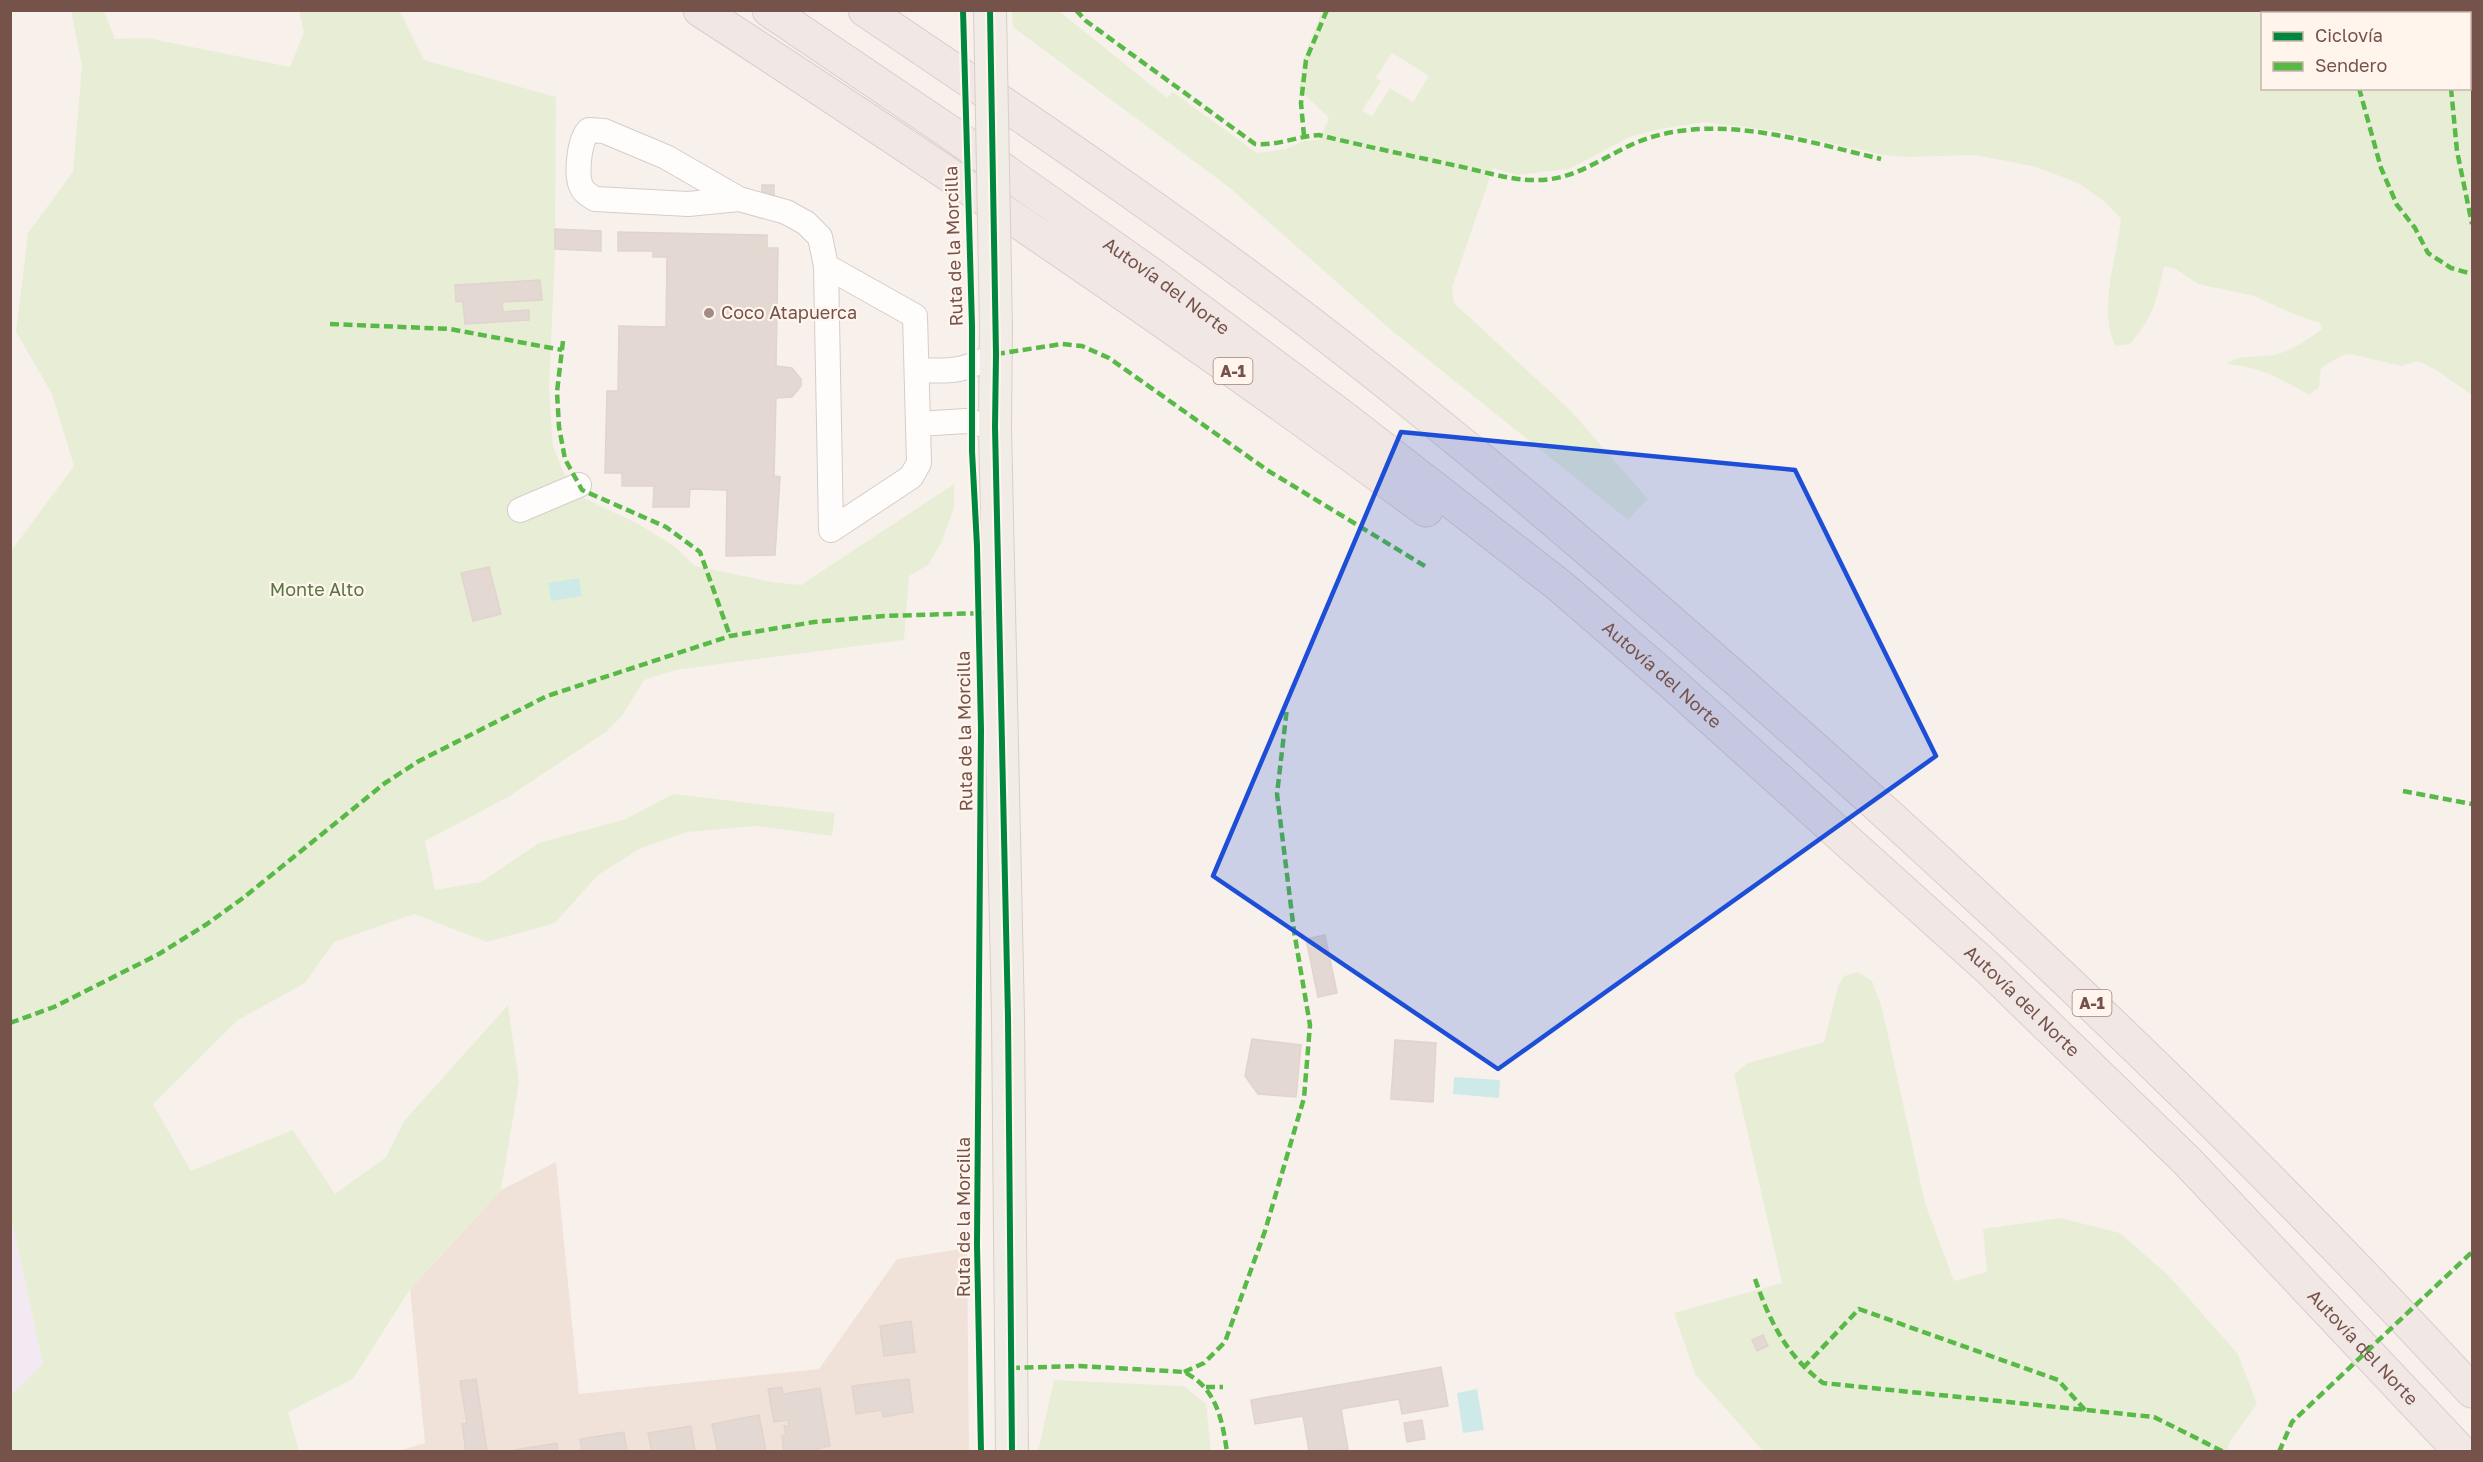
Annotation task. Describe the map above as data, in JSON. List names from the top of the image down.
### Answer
{
  "streets": {
    "highway": ["Autovía del Norte", "A-1"],
    "cycle path": ["Ruta de la Morcilla"]
  },
  "crossings": [
    ["Autovía del Norte", "A-1"]
  ],
  "parks": ["Monte Alto"],
  "places": ["Coco Atapuerca"],
  "legend": ["Ciclovía", "Sendero"]
}
